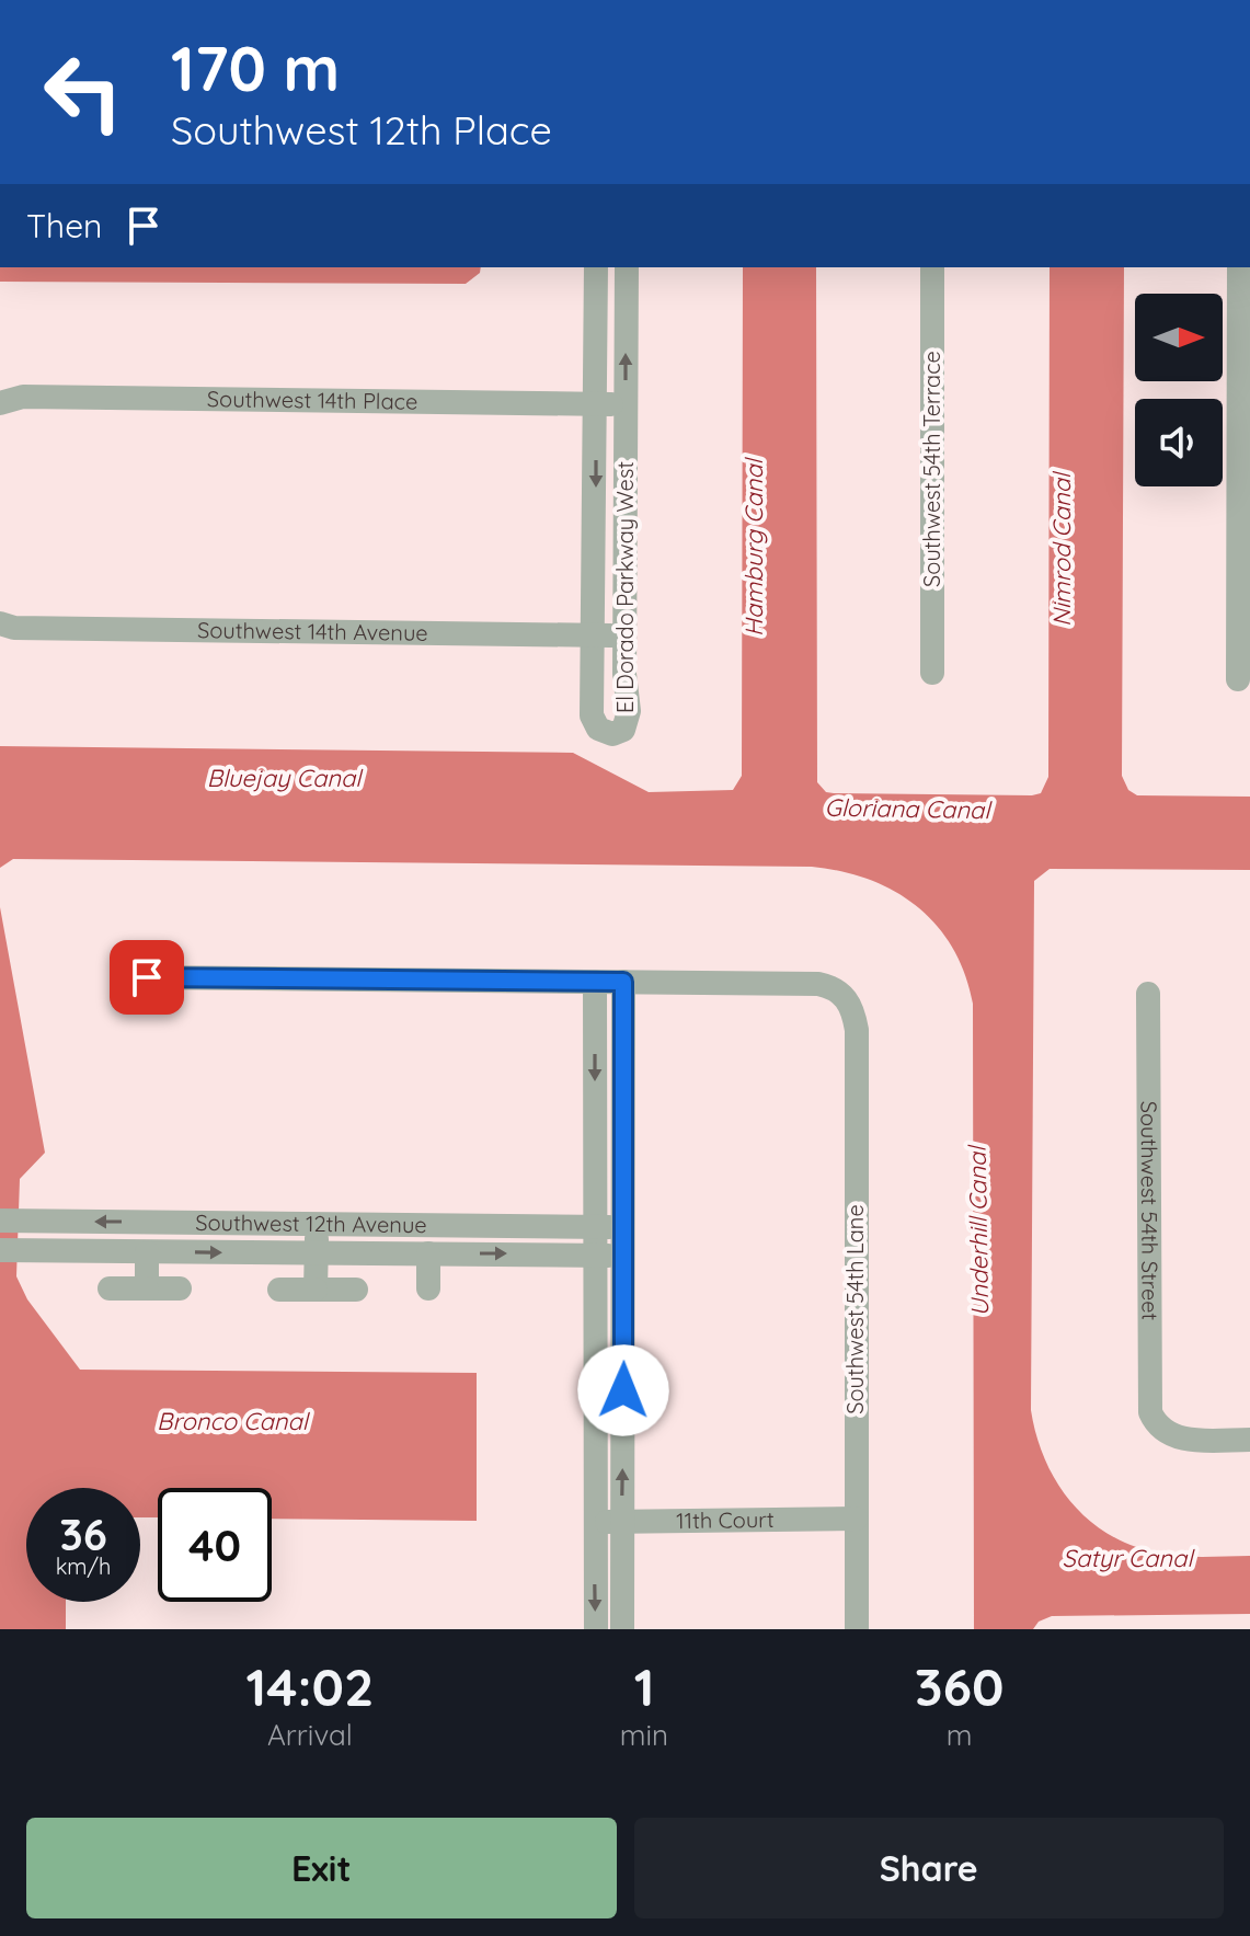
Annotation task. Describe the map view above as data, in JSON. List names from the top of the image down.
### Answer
{
  "streets": {
    "street": [
      "Southwest 14th Place",
      "Southwest 54th Terrace",
      "El Dorado Parkway West",
      "Southwest 14th Avenue",
      "Southwest 54th Street",
      "Southwest 12th Avenue",
      "Southwest 54th Lane",
      "11th Court"
    ]
  },
  "crossings": [
    ["Southwest 14th Place", "El Dorado Parkway West"],
    ["El Dorado Parkway West", "Southwest 14th Avenue"],
    ["Southwest 54th Lane", "11th Court"]
  ],
  "water": [
    "Hamburg Canal",
    "Nimrod Canal",
    "Bluejay Canal",
    "Gloriana Canal",
    "Underhill Canal",
    "Bronco Canal",
    "Satyr Canal"
  ],
  "north": "right",
  "page": {
    "turn": ["170 m", "Southwest 12th Place"],
    "then": "Then",
    "speed": "36 km/h",
    "limit": "40",
    "eta": [
      "14:02",
      "Arrival",
      "1",
      "min",
      "360",
      "m"
    ],
    "buttons": ["Exit", "Share"]
  }
}
